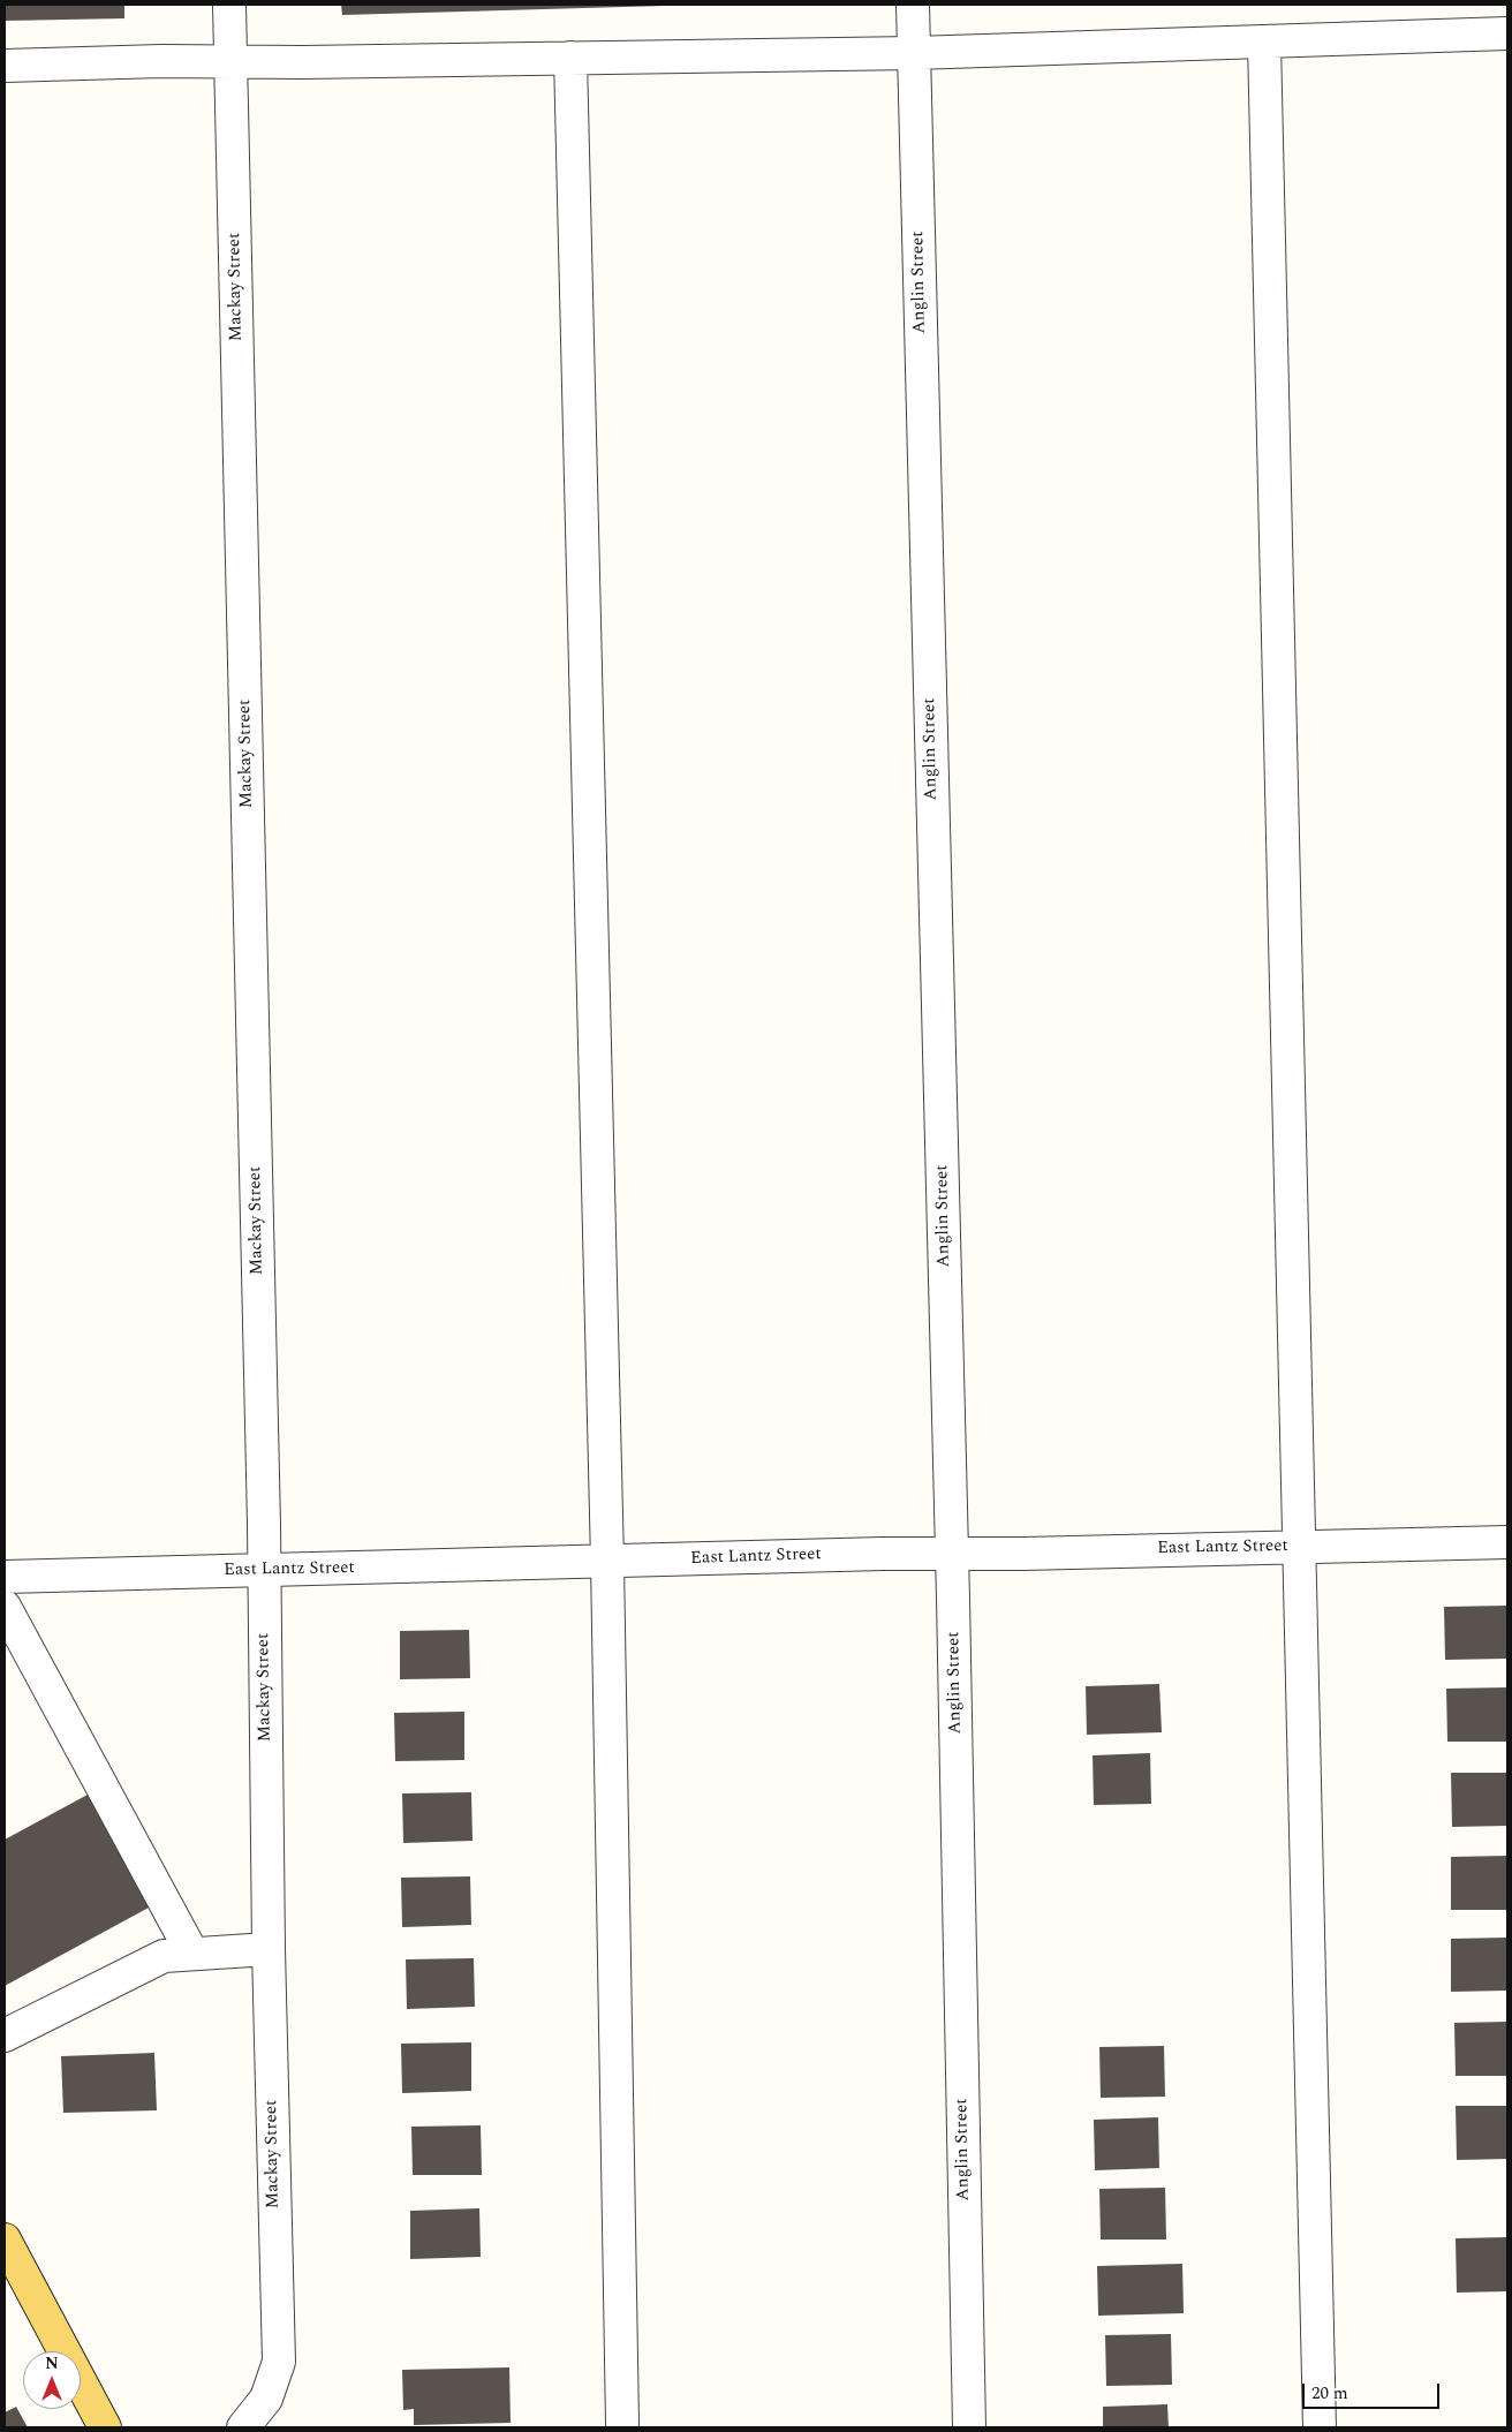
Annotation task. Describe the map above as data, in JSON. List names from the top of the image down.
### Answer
{
  "streets": {
    "street": ["Anglin Street", "Mackay Street", "East Lantz Street"]
  },
  "crossings": [
    ["Anglin Street", "East Lantz Street"],
    ["Mackay Street", "East Lantz Street"]
  ],
  "scale_bar": "20 m",
  "north": "top"
}
